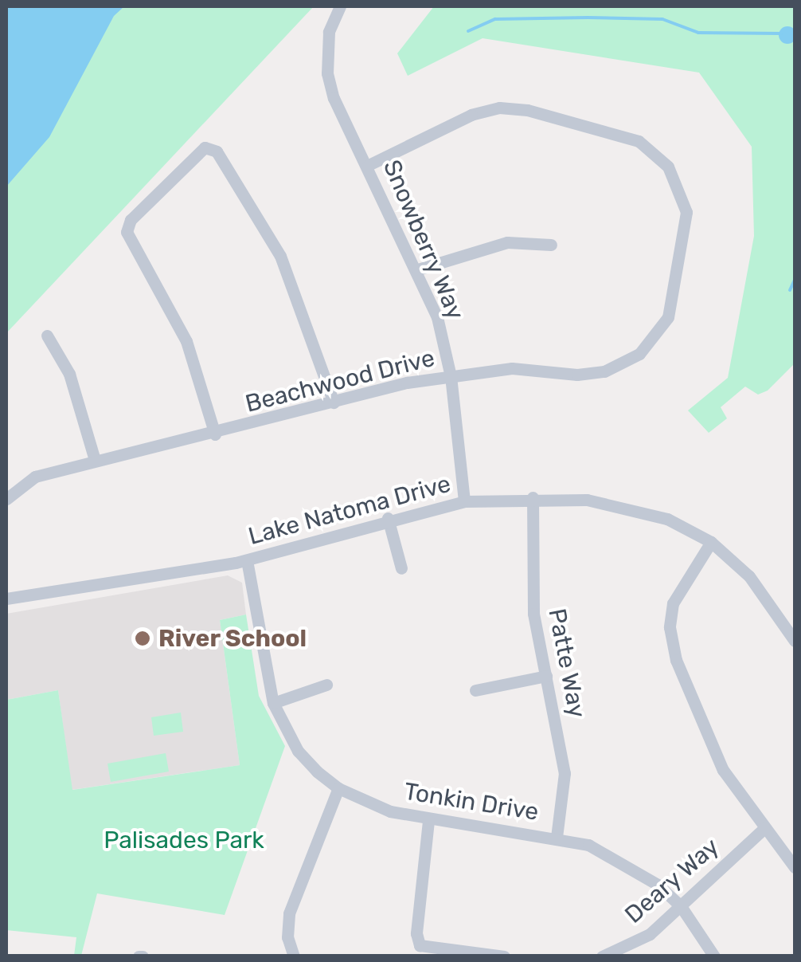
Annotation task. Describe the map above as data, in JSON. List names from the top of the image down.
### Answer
{
  "streets": {
    "street": [
      "Snowberry Way",
      "Beachwood Drive",
      "Lake Natoma Drive",
      "Patte Way",
      "Tonkin Drive",
      "Deary Way"
    ]
  },
  "crossings": [
    ["Snowberry Way", "Beachwood Drive"],
    ["Snowberry Way", "Lake Natoma Drive"],
    ["Lake Natoma Drive", "Patte Way"],
    ["Lake Natoma Drive", "Tonkin Drive"],
    ["Patte Way", "Tonkin Drive"],
    ["Tonkin Drive", "Deary Way"]
  ],
  "parks": ["Palisades Park"],
  "places": ["River School"]
}
